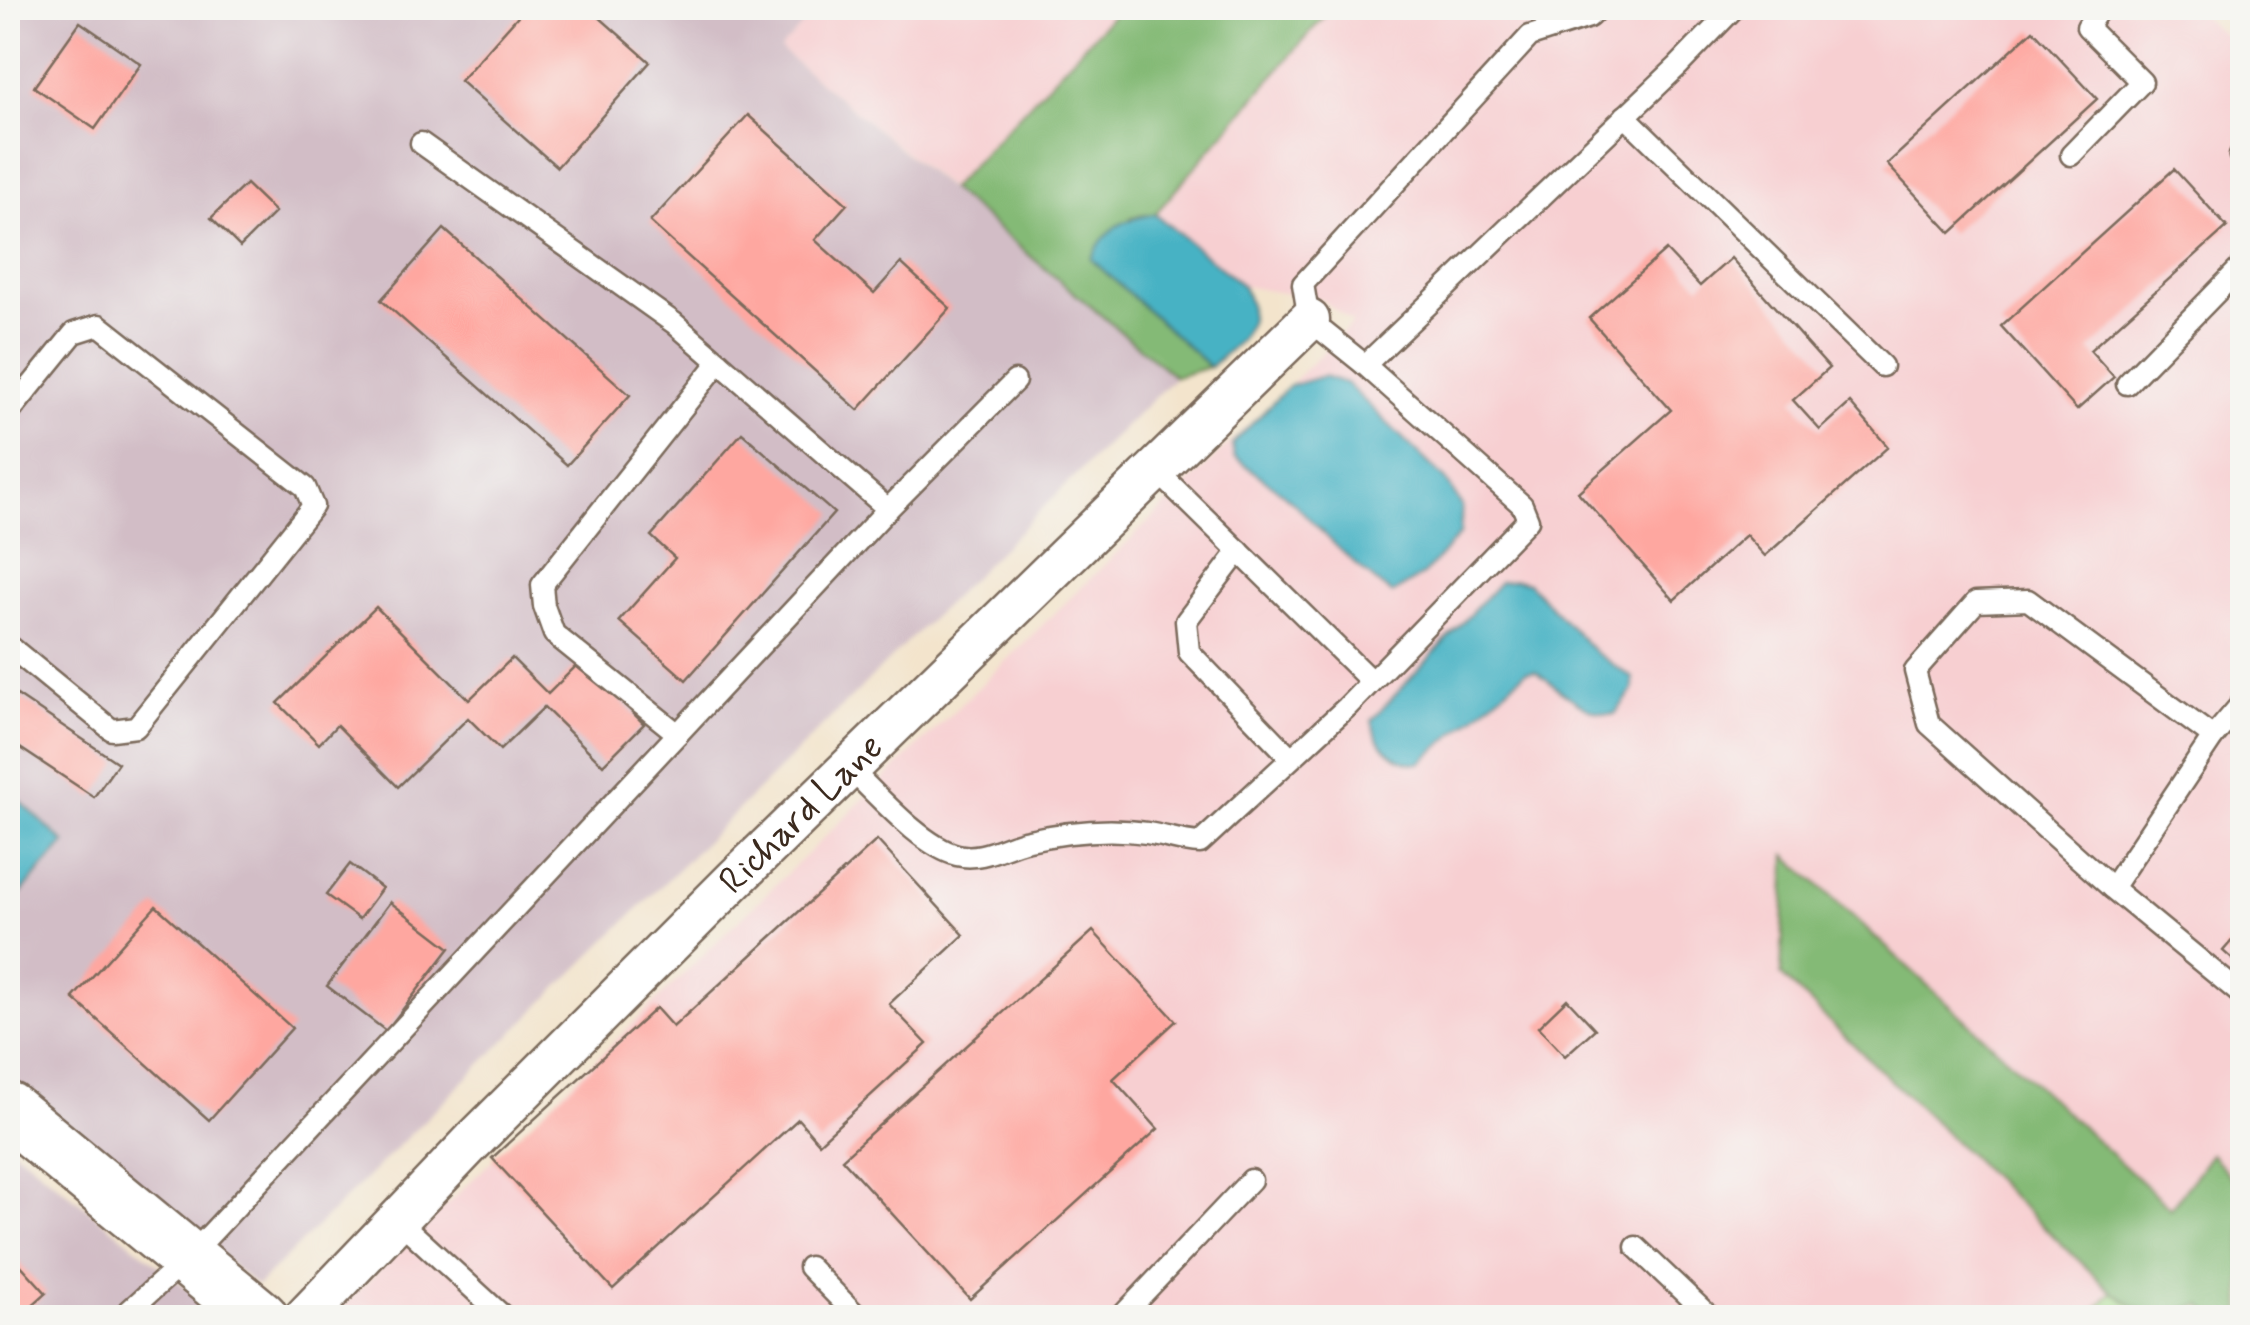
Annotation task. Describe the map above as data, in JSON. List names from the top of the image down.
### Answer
{
  "streets": {
    "street": ["Richard Lane"]
  }
}
